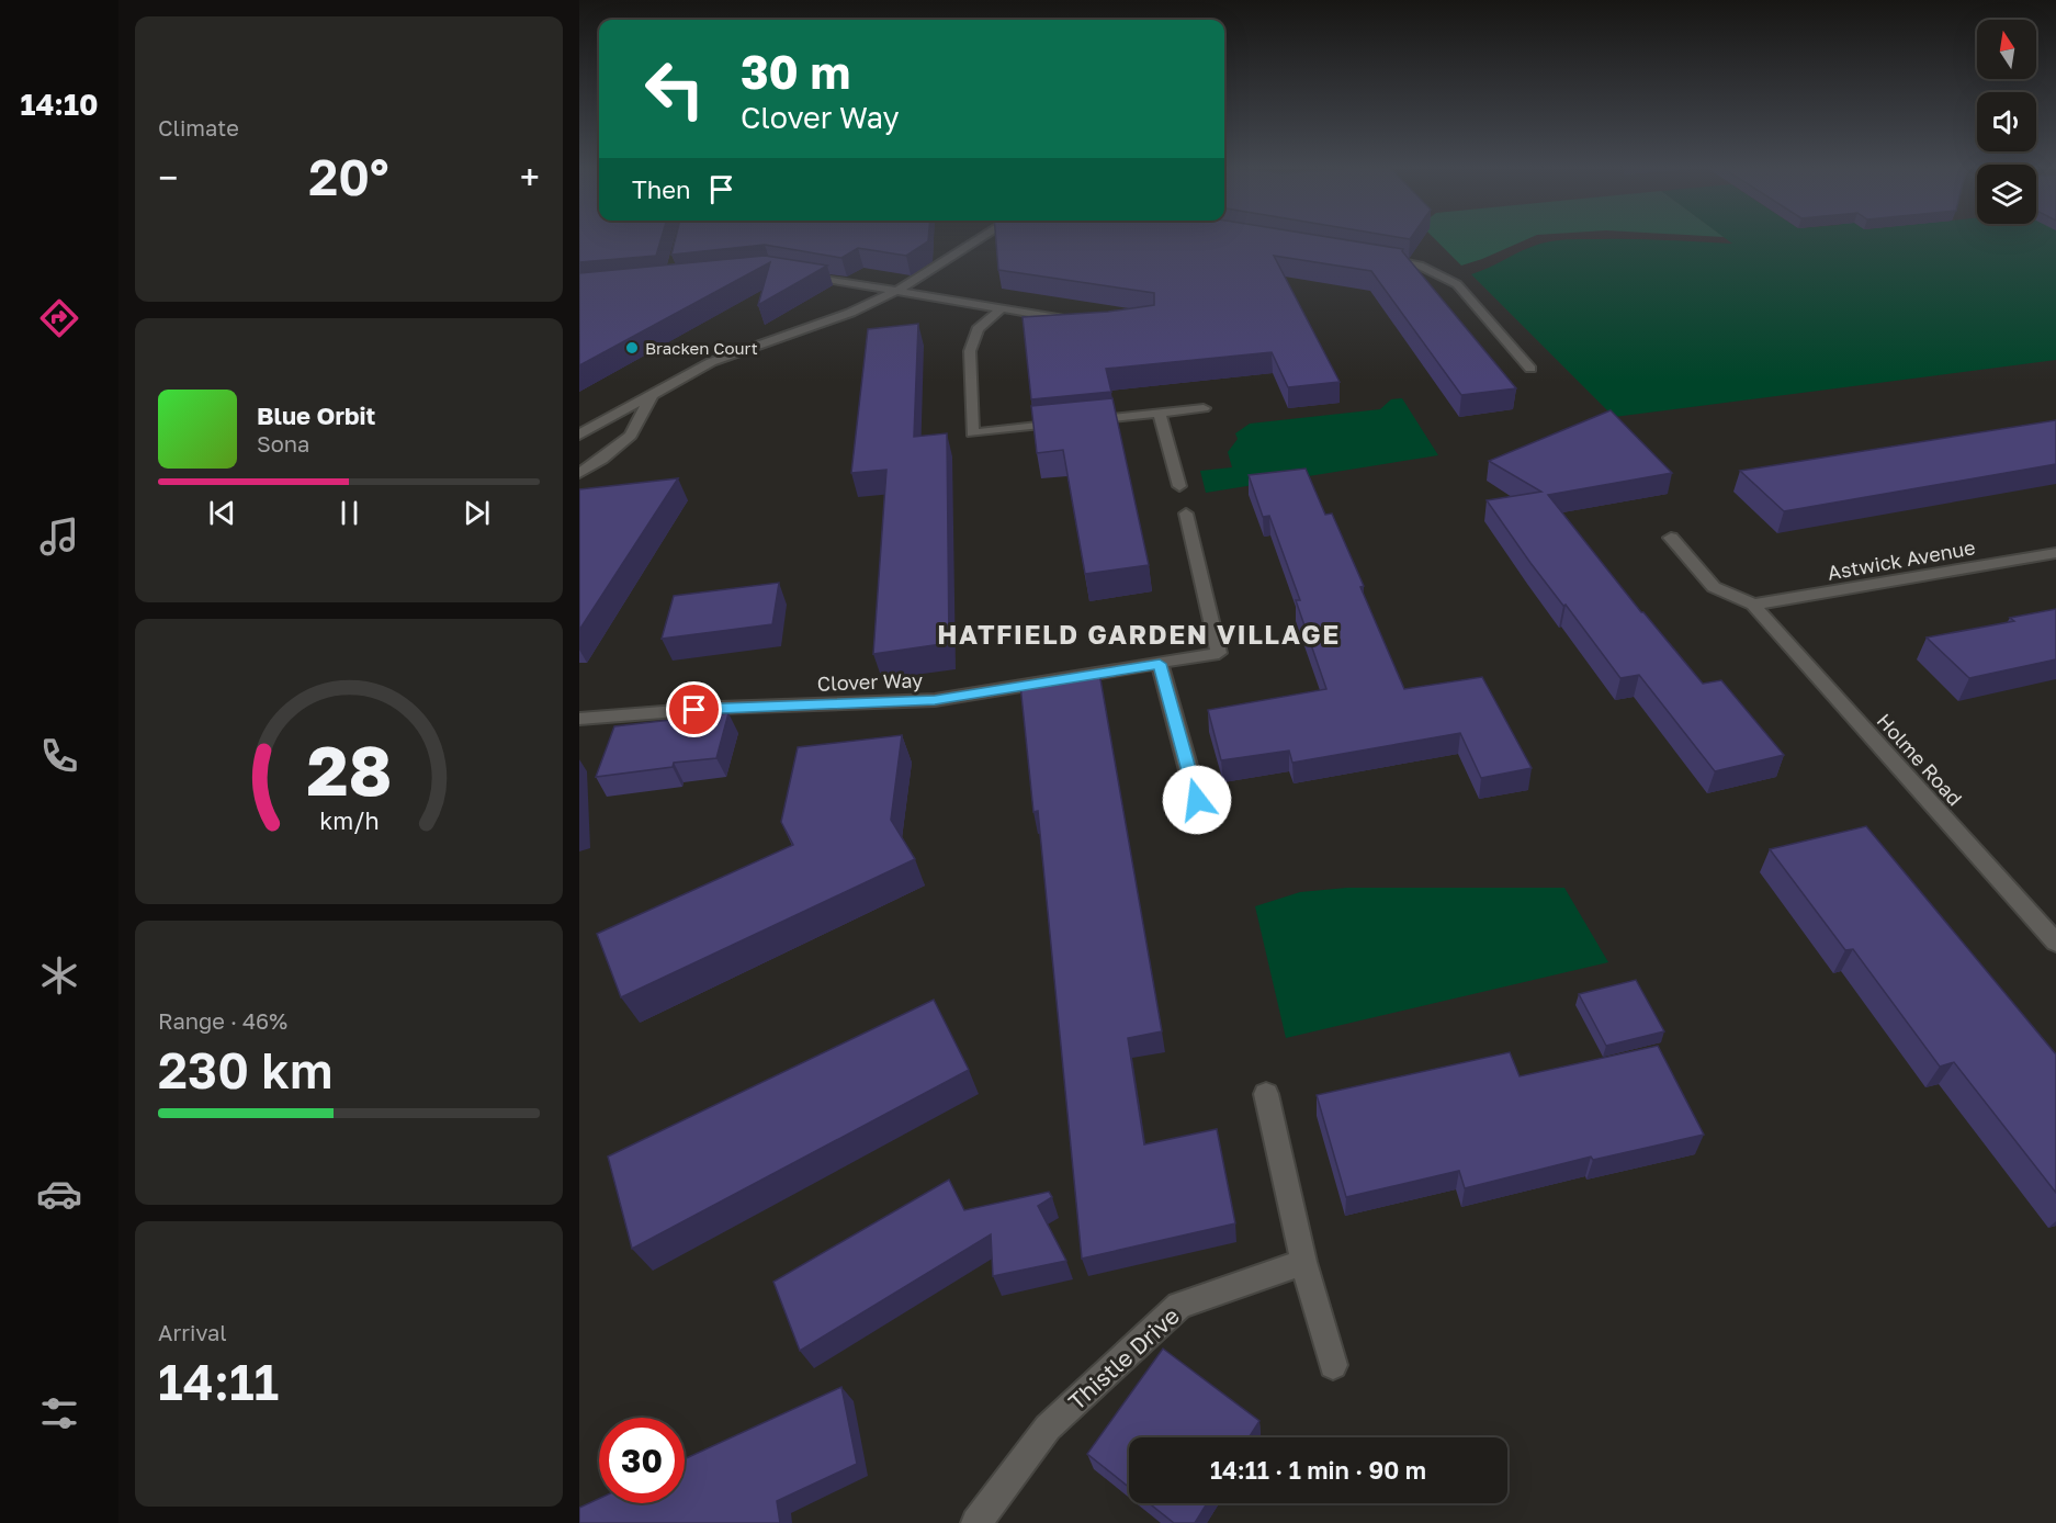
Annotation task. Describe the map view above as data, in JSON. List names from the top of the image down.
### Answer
{
  "streets": {
    "street": [
      "Astwick Avenue",
      "Clover Way",
      "Holme Road",
      "Thistle Drive"
    ]
  },
  "crossings": [
    ["Astwick Avenue", "Holme Road"]
  ],
  "districts": ["HATFIELD GARDEN VILLAGE"],
  "places": ["Bracken Court"],
  "north": "top",
  "page": {
    "tabs": "14:10",
    "tile": [
      "Climate",
      ["Range · 46%", "230 km"],
      ["Arrival", "14:11"]
    ],
    "turn": ["30 m", "Clover Way"],
    "heat": ["−", "20°", "+"],
    "then": "Then",
    "song": ["Blue Orbit", "Sona"],
    "limit": "30",
    "trip": "14:11 · 1 min · 90 m",
    "gauge": ["28", "km/h"]
  }
}
